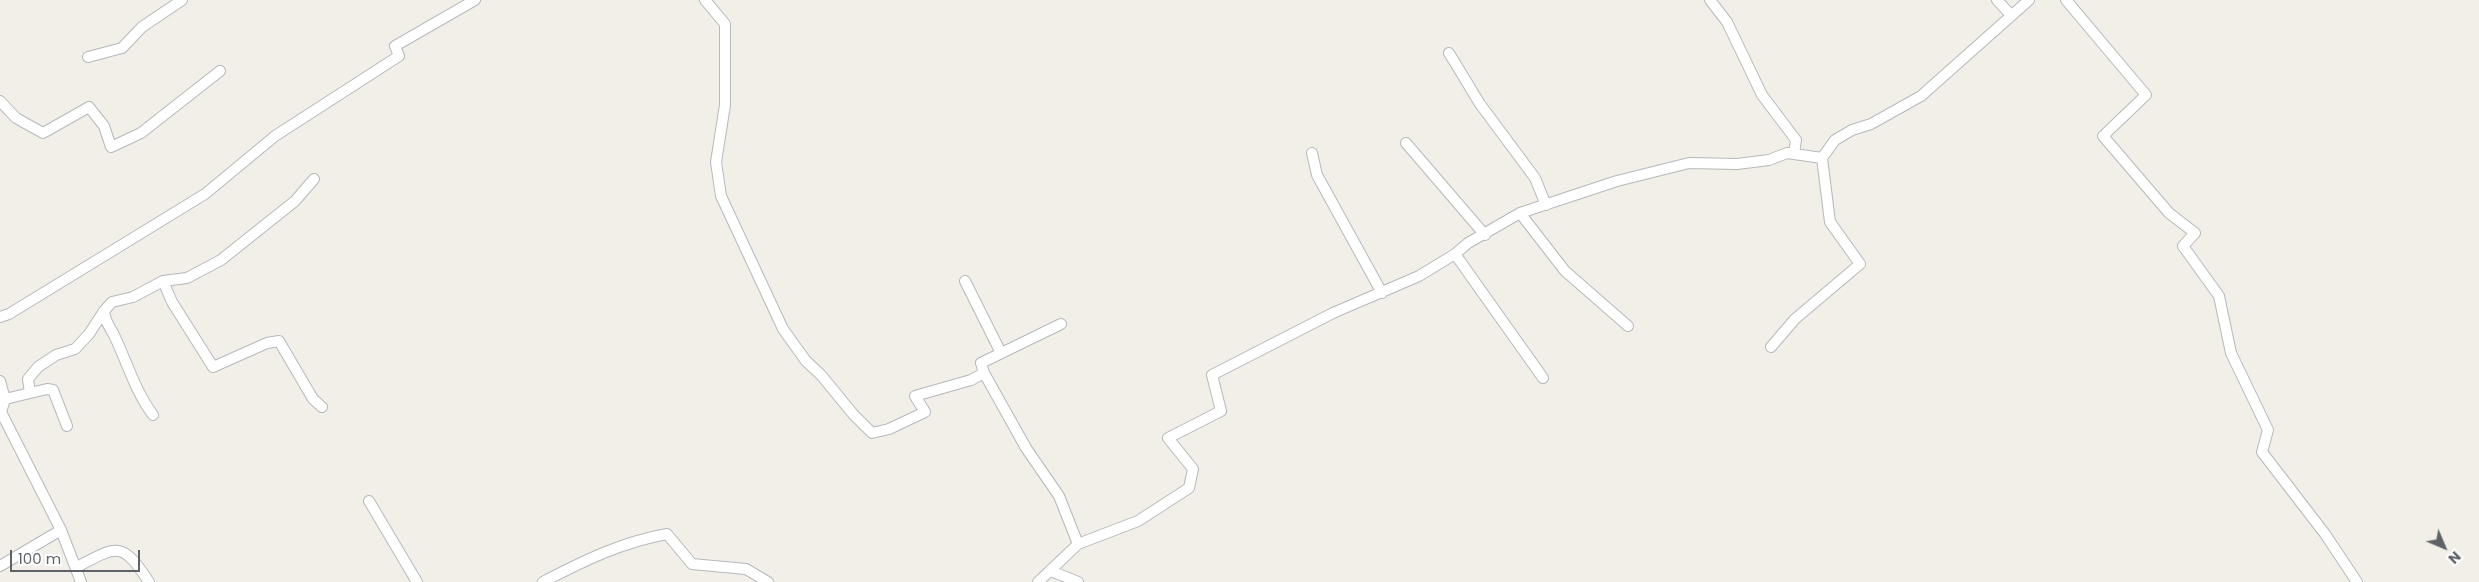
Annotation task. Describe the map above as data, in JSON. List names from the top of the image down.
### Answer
{
  "scale_bar": "100 m",
  "north": "bottom right"
}
